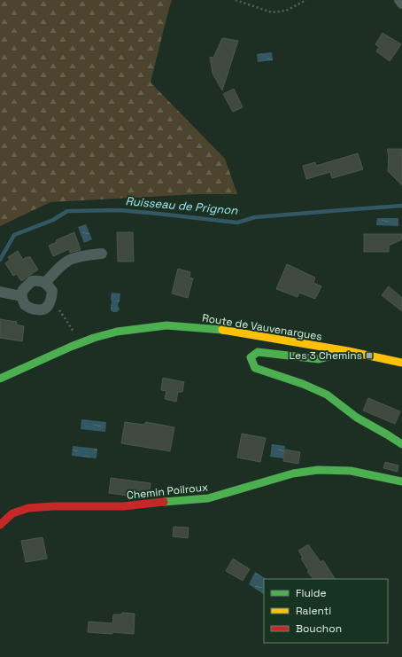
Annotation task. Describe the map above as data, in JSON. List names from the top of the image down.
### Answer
{
  "streets": {
    "street": ["Route de Vauvenargues", "Chemin Poilroux"]
  },
  "water": ["Ruisseau de Prignon"],
  "places": {
    "transit": ["Les 3 Chemins"]
  },
  "legend": ["Fluide", "Ralenti", "Bouchon"]
}
